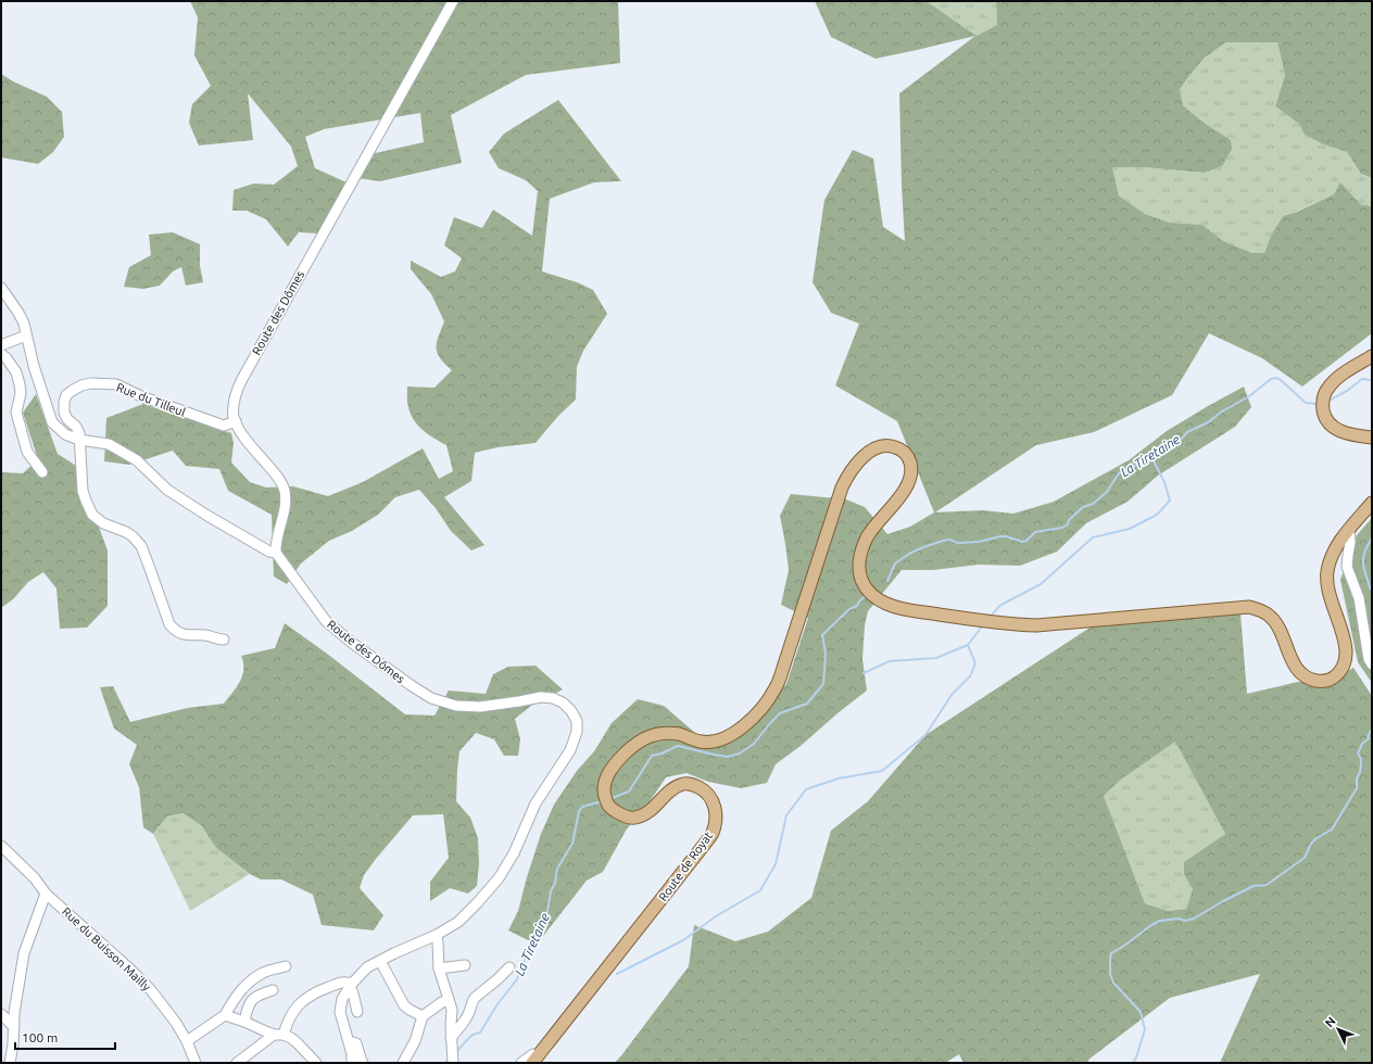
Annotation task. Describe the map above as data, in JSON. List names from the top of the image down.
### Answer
{
  "streets": {
    "main road": ["Route de Royat"],
    "street": ["Route des Dômes", "Rue du Tilleul", "Rue du Buisson Mailly"]
  },
  "crossings": [
    ["Route des Dômes", "Rue du Tilleul"]
  ],
  "water": ["La Tiretaine"],
  "scale_bar": "100 m",
  "north": "top left"
}
